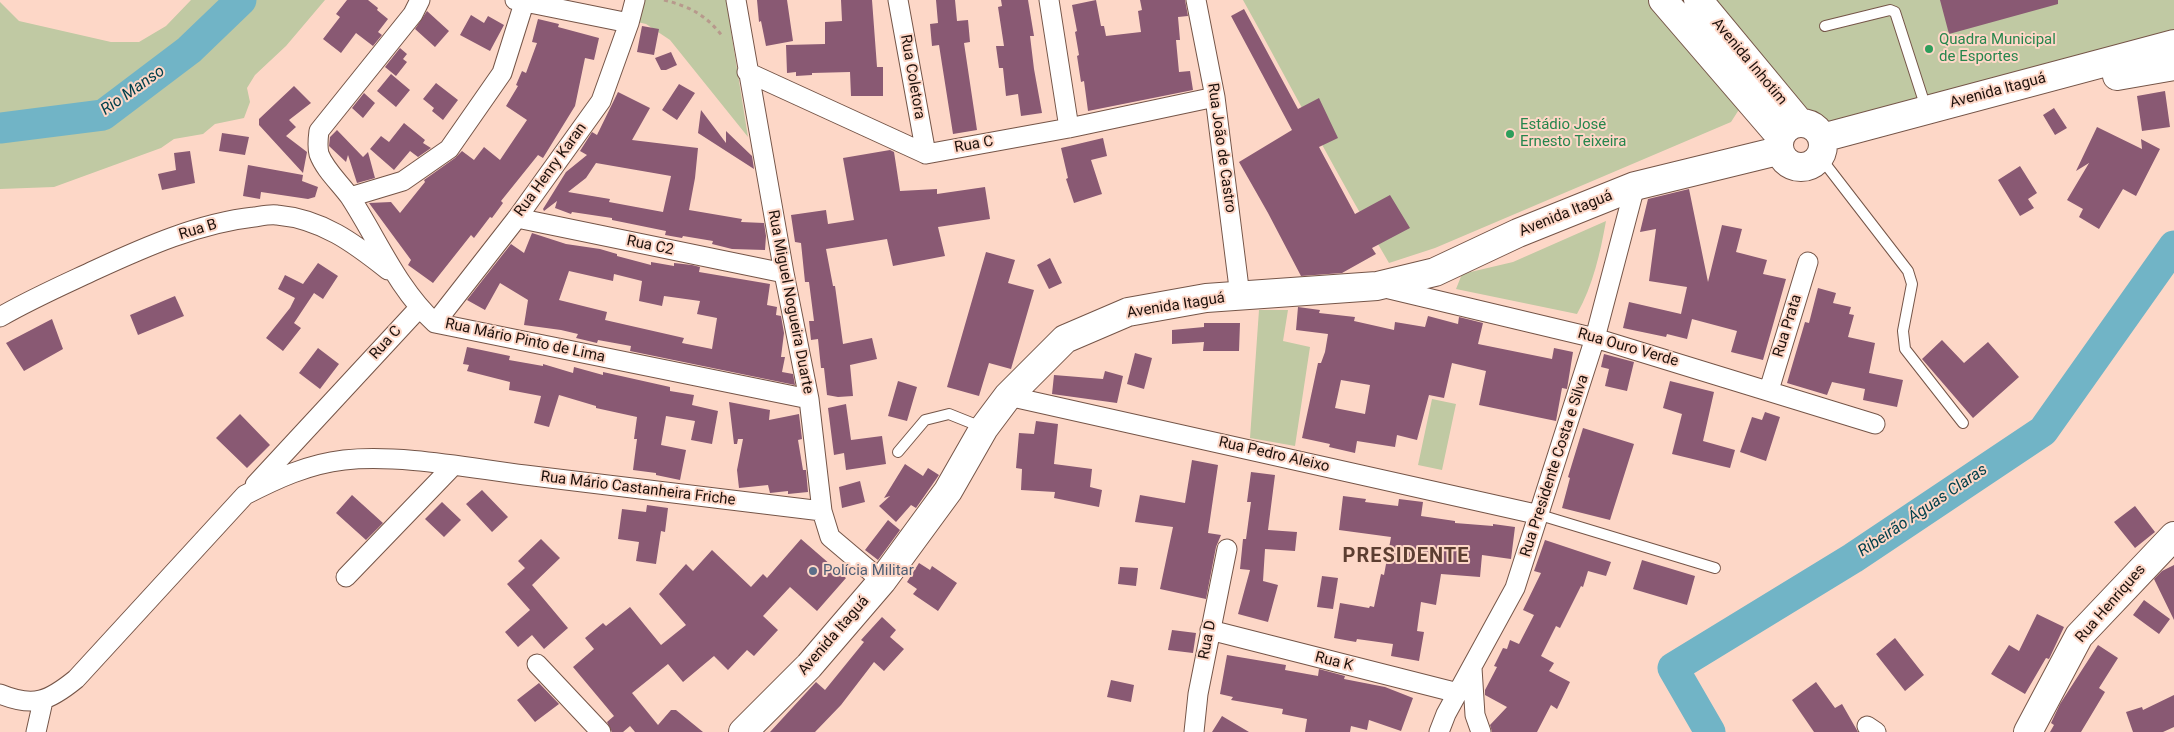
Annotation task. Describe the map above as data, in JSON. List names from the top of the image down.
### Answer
{
  "streets": {
    "street": [
      "Avenida Inhotim",
      "Rua Coletora",
      "Avenida Itaguá",
      "Rua C",
      "Rua João de Castro",
      "Rua Henry Karan",
      "Rua B",
      "Rua C2",
      "Rua Miguel Nogueira Duarte",
      "Rua Prata",
      "Rua Mário Pinto de Lima",
      "Rua Ouro Verde",
      "Rua Pedro Aleixo",
      "Rua Presidente Costa e Silva",
      "Rua Mário Castanheira Friche",
      "Rua Henriques",
      "Rua D",
      "Rua K"
    ]
  },
  "crossings": [
    ["Avenida Inhotim", "Avenida Itaguá"],
    ["Rua Coletora", "Rua C"],
    ["Avenida Itaguá", "Rua João de Castro"],
    ["Avenida Itaguá", "Rua Miguel Nogueira Duarte"],
    ["Avenida Itaguá", "Rua Ouro Verde"],
    ["Avenida Itaguá", "Rua Pedro Aleixo"],
    ["Avenida Itaguá", "Rua Presidente Costa e Silva"],
    ["Rua C", "Rua João de Castro"],
    ["Rua C", "Rua Mário Pinto de Lima"],
    ["Rua C", "Rua Mário Castanheira Friche"],
    ["Rua Henry Karan", "Rua C2"],
    ["Rua Henry Karan", "Rua Mário Pinto de Lima"],
    ["Rua B", "Rua Mário Pinto de Lima"],
    ["Rua C2", "Rua Miguel Nogueira Duarte"],
    ["Rua Miguel Nogueira Duarte", "Rua Mário Pinto de Lima"],
    ["Rua Miguel Nogueira Duarte", "Rua Mário Castanheira Friche"],
    ["Rua Prata", "Rua Ouro Verde"],
    ["Rua Ouro Verde", "Rua Presidente Costa e Silva"],
    ["Rua Pedro Aleixo", "Rua Presidente Costa e Silva"],
    ["Rua Presidente Costa e Silva", "Rua K"],
    ["Rua D", "Rua K"]
  ],
  "districts": ["PRESIDENTE"],
  "water": ["Rio Manso", "Ribeirão Águas Claras"],
  "places": ["Quadra Municipal de Esportes", "Estádio José Ernesto Teixeira", "Polícia Militar"]
}
